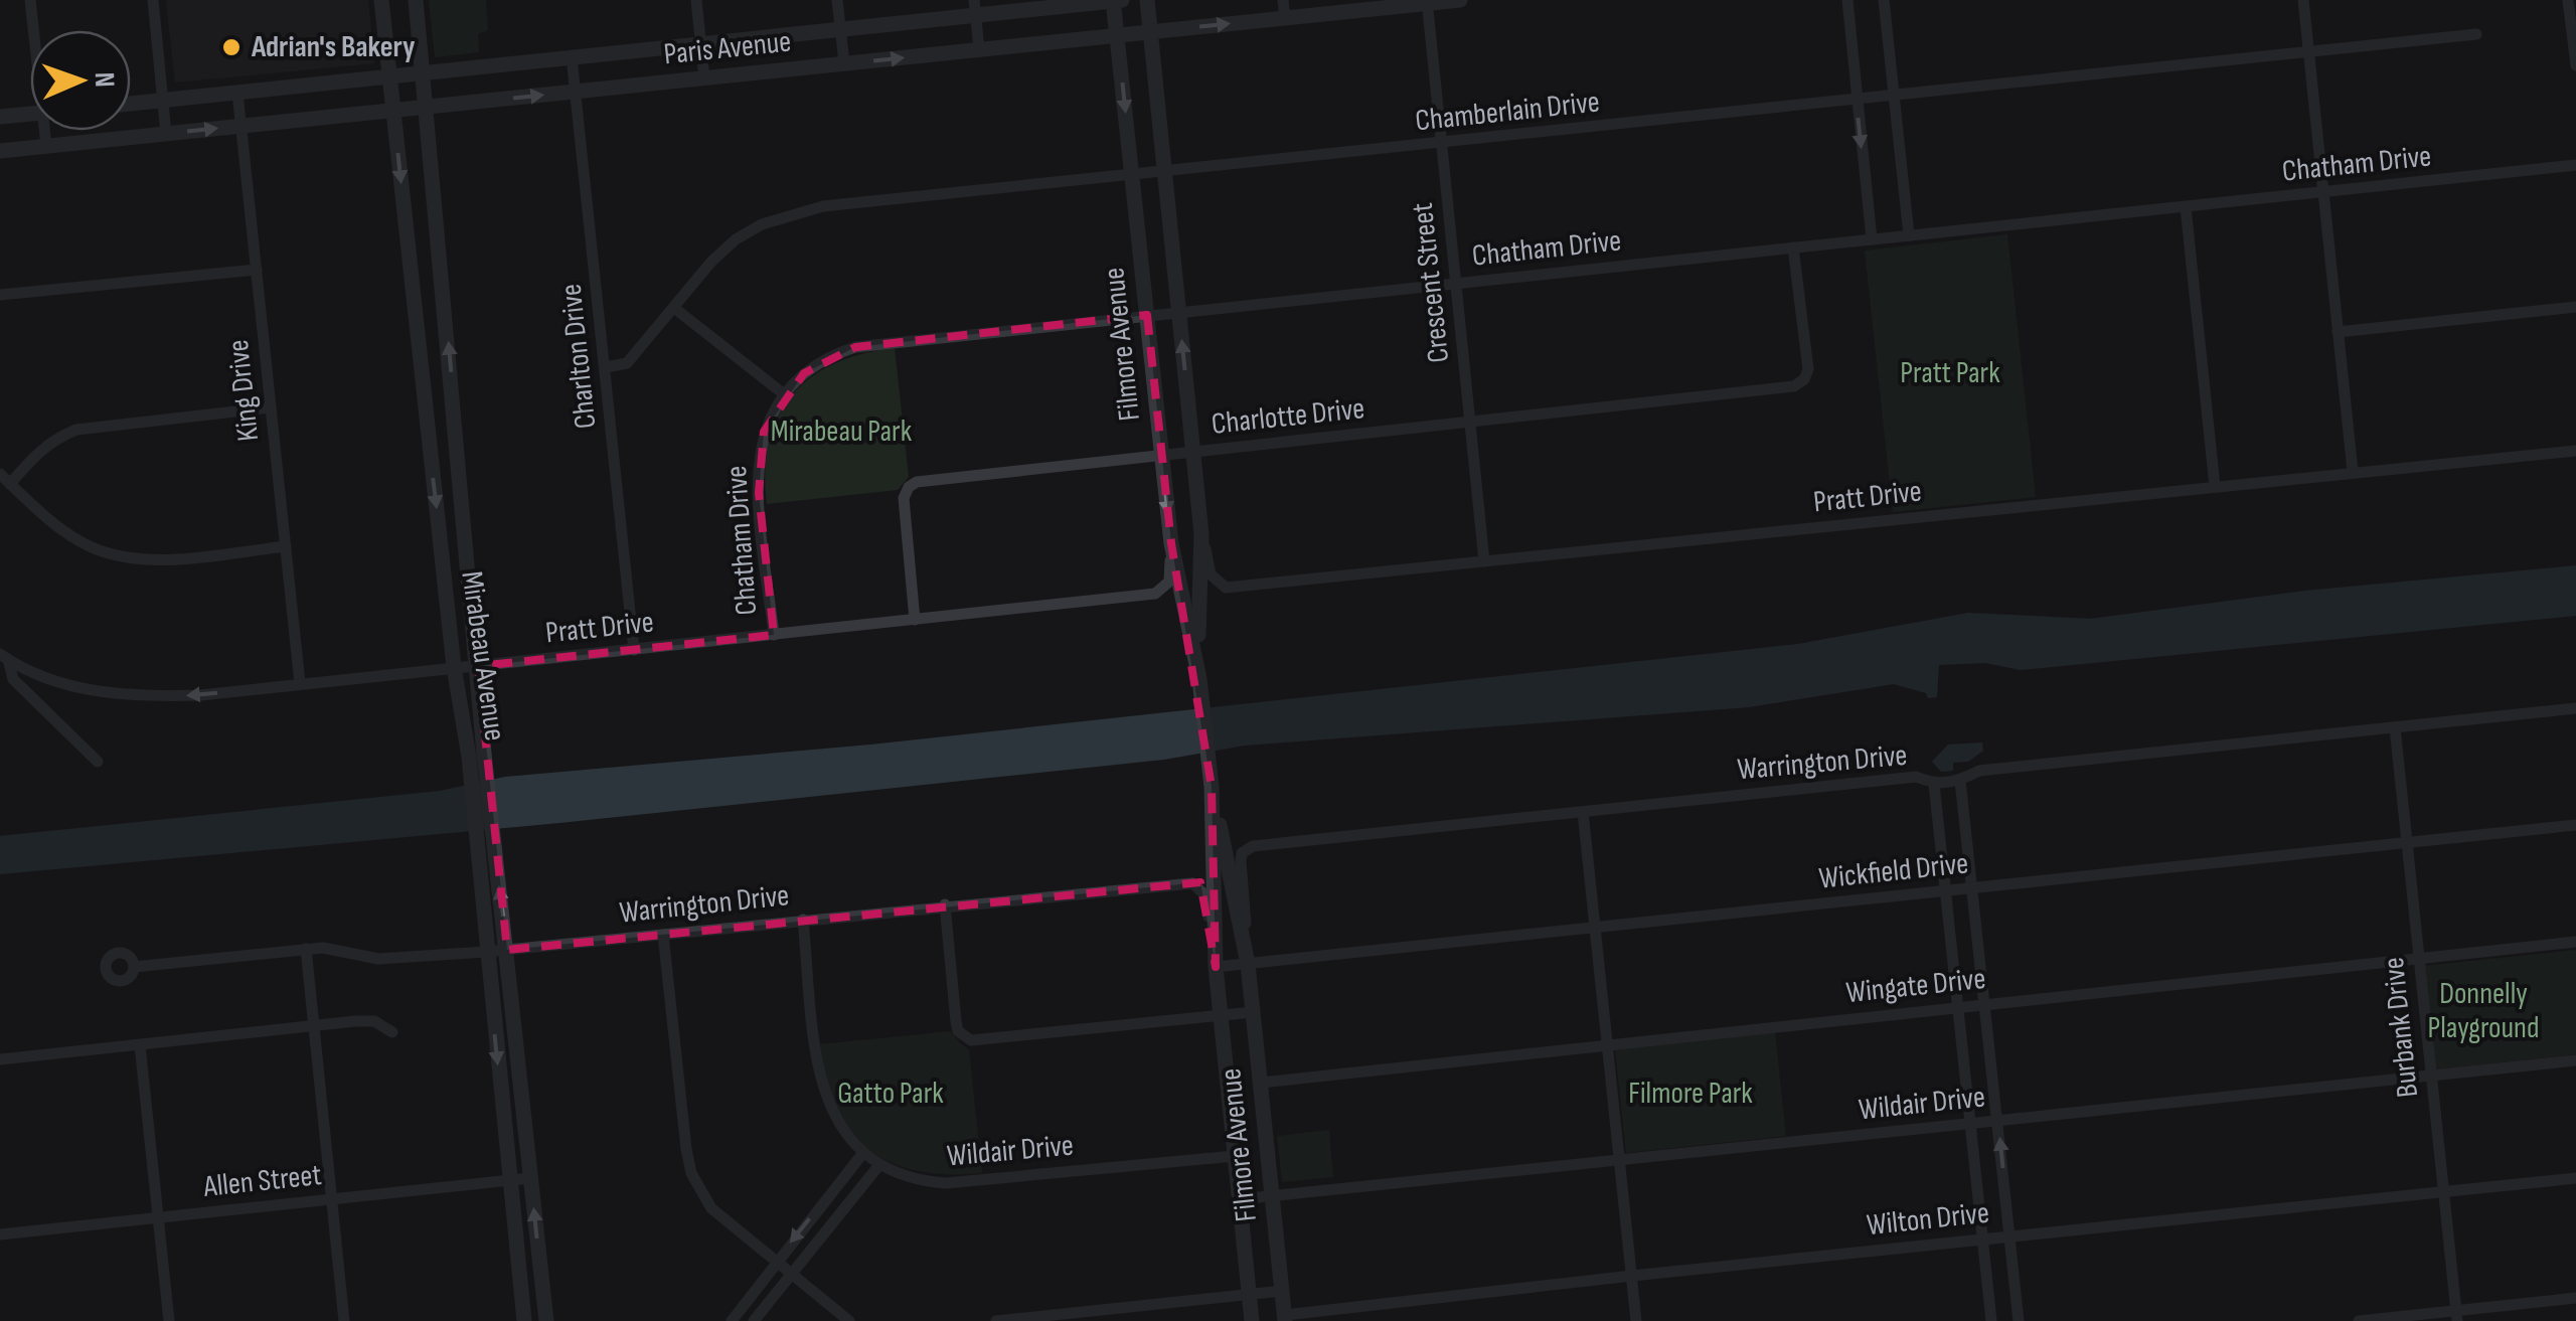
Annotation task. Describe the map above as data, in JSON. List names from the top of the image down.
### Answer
{
  "streets": {
    "street": [
      "Paris Avenue",
      "Chamberlain Drive",
      "Chatham Drive",
      "Crescent Street",
      "Filmore Avenue",
      "Charlton Drive",
      "King Drive",
      "Charlotte Drive",
      "Pratt Drive",
      "Mirabeau Avenue",
      "Warrington Drive",
      "Wickfield Drive",
      "Wingate Drive",
      "Burbank Drive",
      "Wildair Drive",
      "Allen Street",
      "Wilton Drive"
    ]
  },
  "crossings": [
    ["Paris Avenue", "Crescent Street"],
    ["Paris Avenue", "Filmore Avenue"],
    ["Paris Avenue", "Charlton Drive"],
    ["Paris Avenue", "King Drive"],
    ["Paris Avenue", "Mirabeau Avenue"],
    ["Chamberlain Drive", "Crescent Street"],
    ["Chamberlain Drive", "Filmore Avenue"],
    ["Chamberlain Drive", "Charlton Drive"],
    ["Chatham Drive", "Crescent Street"],
    ["Chatham Drive", "Filmore Avenue"],
    ["Chatham Drive", "Charlotte Drive"],
    ["Chatham Drive", "Pratt Drive"],
    ["Crescent Street", "Charlotte Drive"],
    ["Crescent Street", "Pratt Drive"],
    ["Filmore Avenue", "Charlotte Drive"],
    ["Filmore Avenue", "Pratt Drive"],
    ["Filmore Avenue", "Warrington Drive"],
    ["Filmore Avenue", "Wickfield Drive"],
    ["Filmore Avenue", "Wingate Drive"],
    ["Filmore Avenue", "Wildair Drive"],
    ["Filmore Avenue", "Wilton Drive"],
    ["Charlton Drive", "Pratt Drive"],
    ["King Drive", "Pratt Drive"],
    ["Charlotte Drive", "Pratt Drive"],
    ["Pratt Drive", "Mirabeau Avenue"],
    ["Mirabeau Avenue", "Warrington Drive"],
    ["Mirabeau Avenue", "Allen Street"],
    ["Warrington Drive", "Wickfield Drive"],
    ["Warrington Drive", "Burbank Drive"],
    ["Warrington Drive", "Wildair Drive"],
    ["Wickfield Drive", "Burbank Drive"],
    ["Wingate Drive", "Burbank Drive"],
    ["Burbank Drive", "Wildair Drive"],
    ["Burbank Drive", "Wilton Drive"]
  ],
  "parks": [
    "Pratt Park",
    "Mirabeau Park",
    "Donnelly Playground",
    "Gatto Park",
    "Filmore Park"
  ],
  "places": ["Adrian's Bakery"],
  "north": "right"
}
